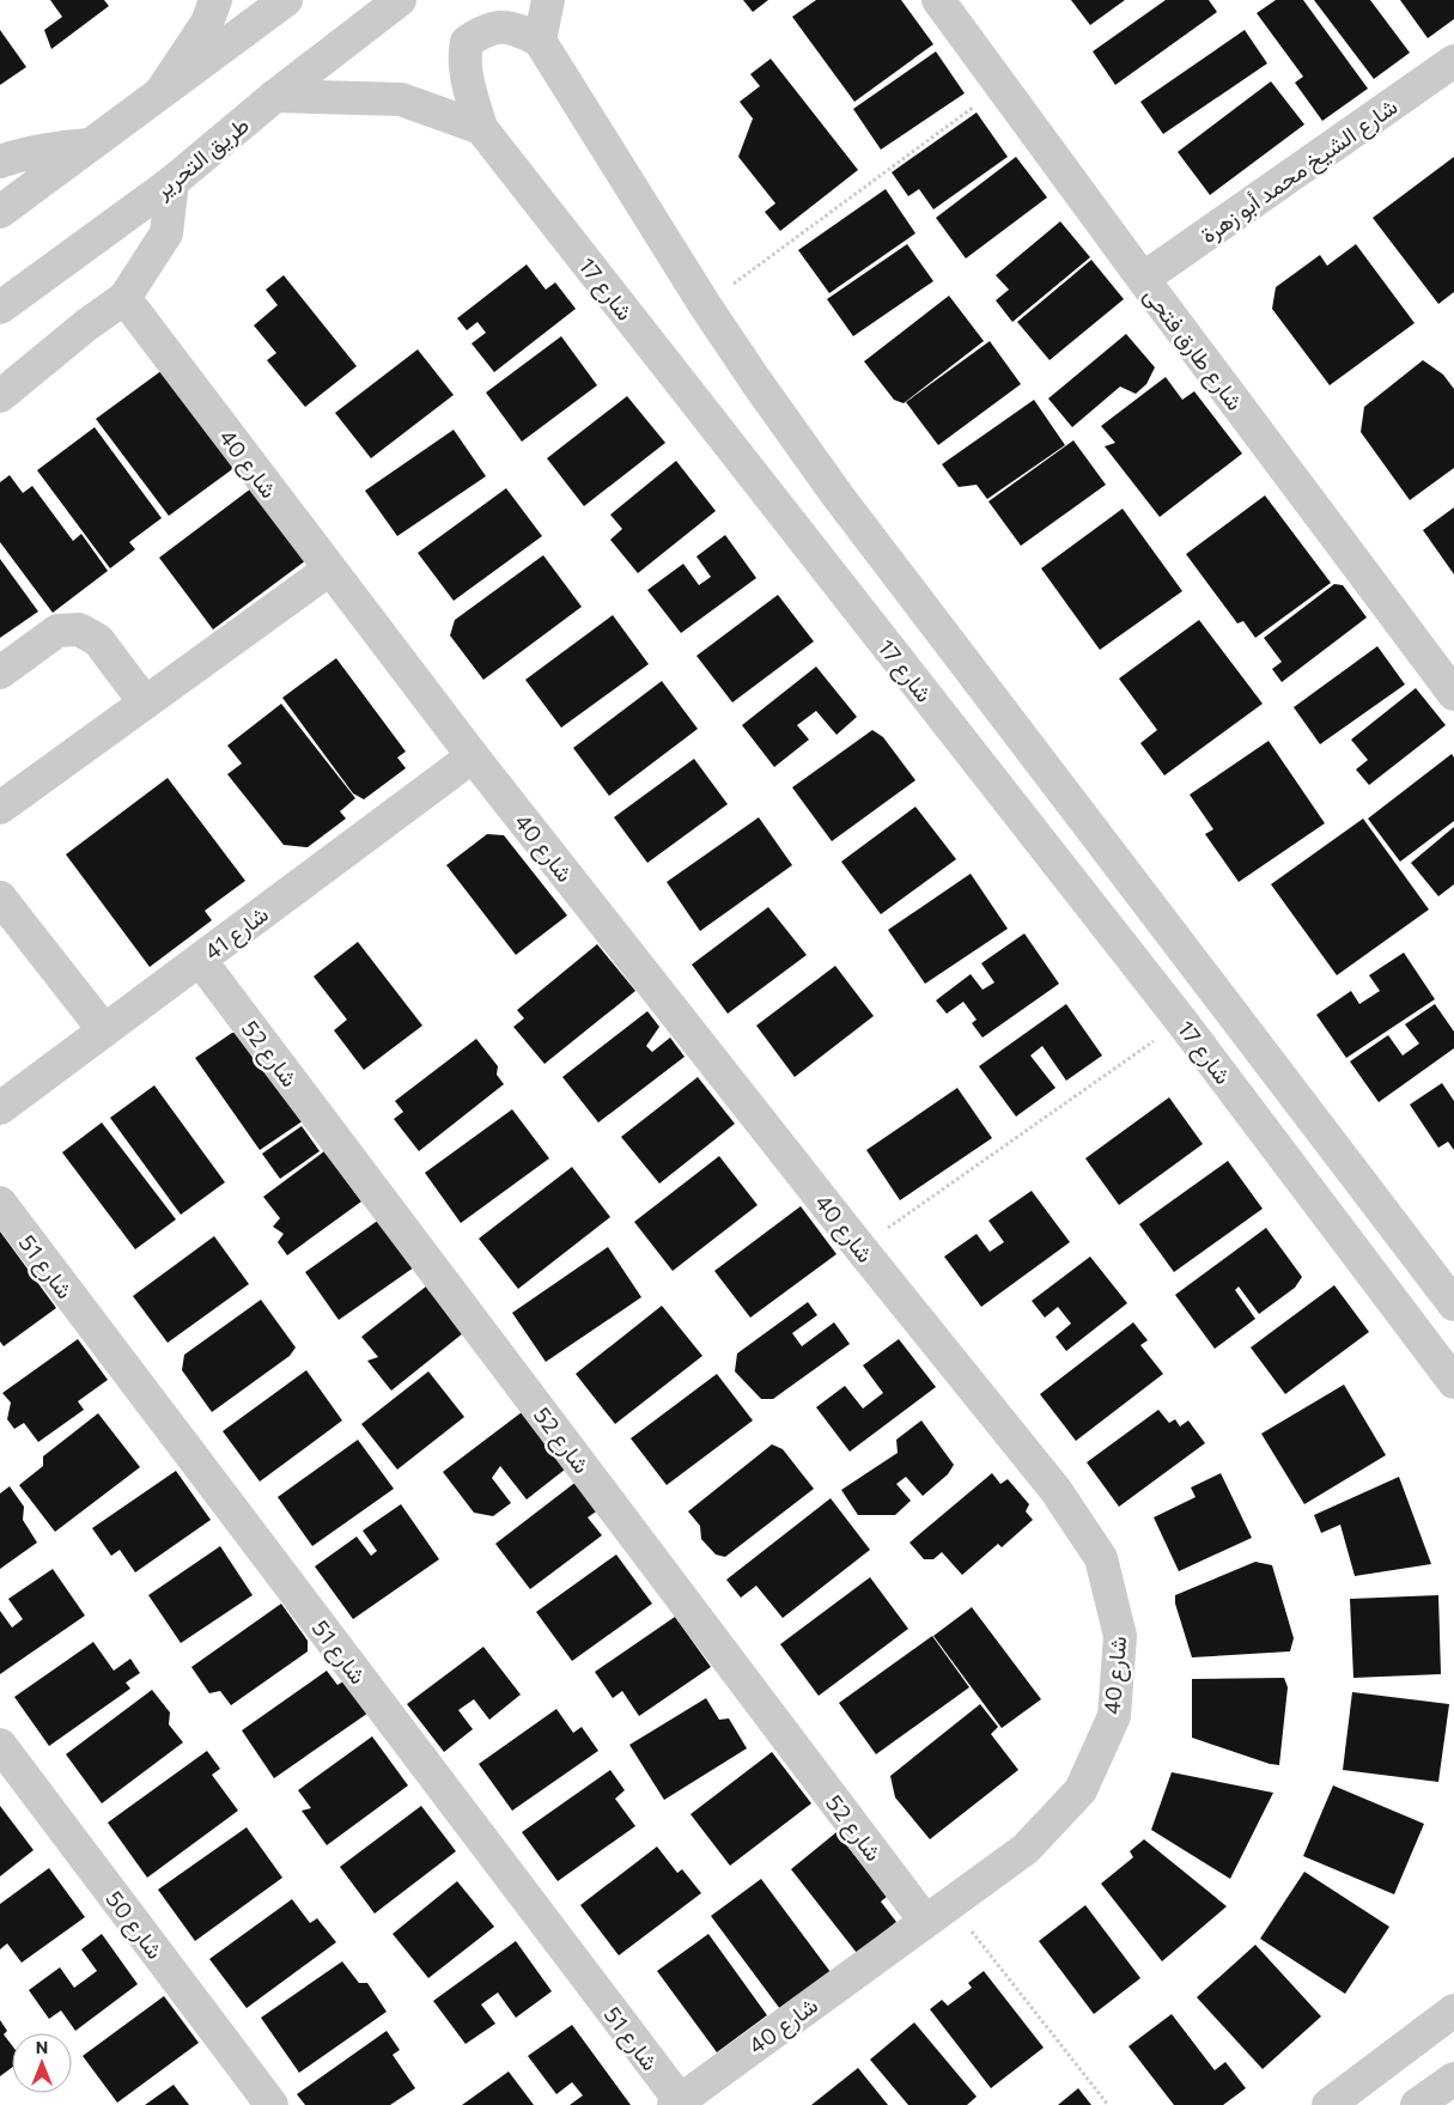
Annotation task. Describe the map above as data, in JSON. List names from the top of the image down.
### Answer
{
  "streets": {
    "street": [
      "طريق التحرير",
      "شارع الشيخ محمد أبو زهرة",
      "شارع 17",
      "شارع طارق فتحى",
      "شارع 40",
      "شارع 41",
      "شارع 52",
      "شارع 51",
      "شارع 50"
    ]
  },
  "crossings": [
    ["شارع الشيخ محمد أبو زهرة", "شارع طارق فتحى"],
    ["شارع 40", "شارع 41"],
    ["شارع 40", "شارع 52"],
    ["شارع 40", "شارع 51"],
    ["شارع 41", "شارع 52"]
  ],
  "north": "top"
}
